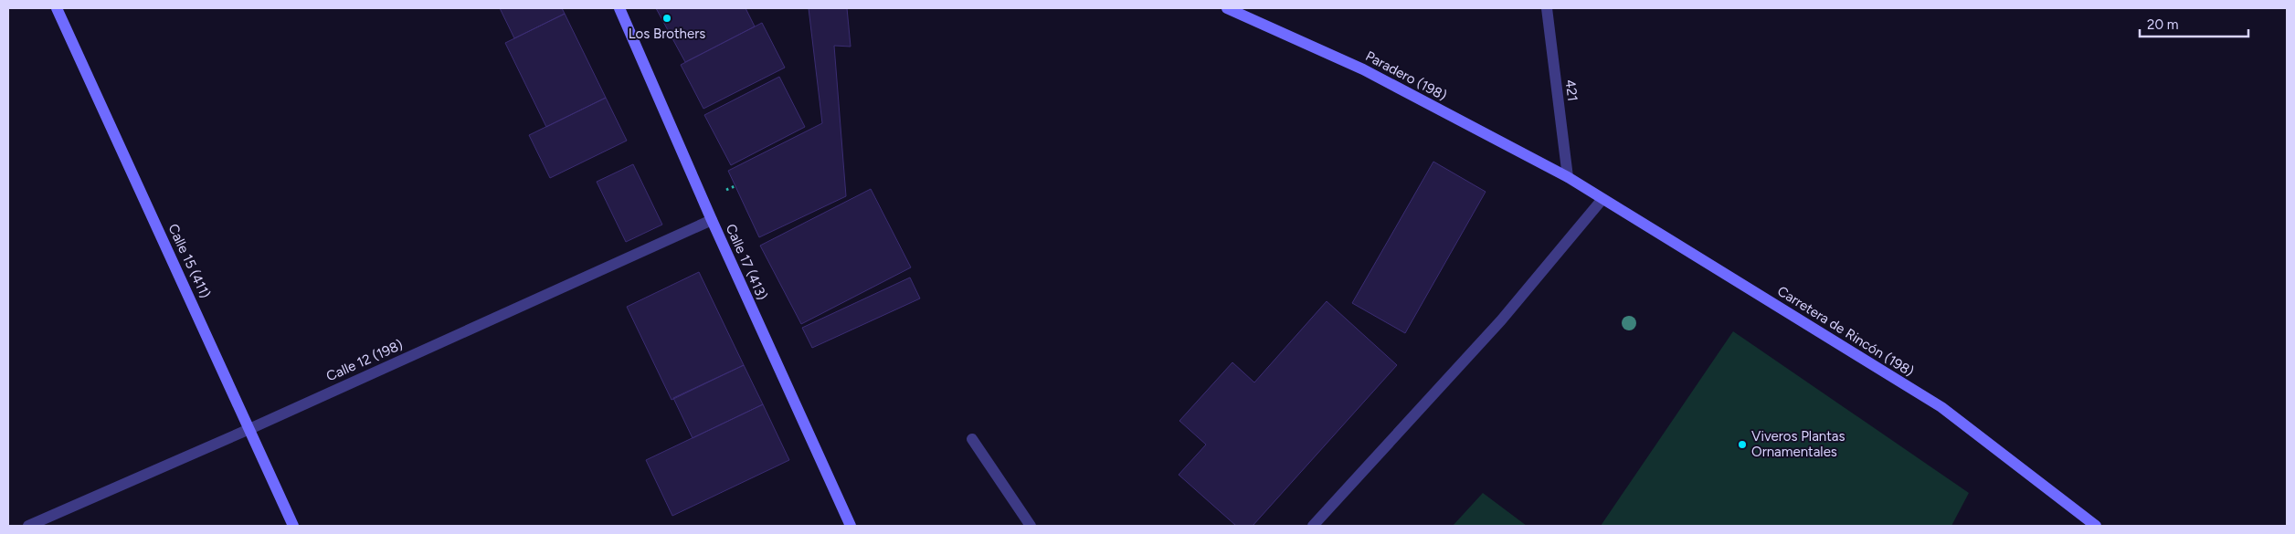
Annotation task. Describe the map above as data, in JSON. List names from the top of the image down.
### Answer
{
  "streets": {
    "street": [
      "Paradero (198)",
      "421",
      "Calle 15 (411)",
      "Calle 17 (413)",
      "Carretera de Rincón (198)",
      "Calle 12 (198)"
    ]
  },
  "crossings": [
    ["Paradero (198)", "421"],
    ["Paradero (198)", "Carretera de Rincón (198)"],
    ["421", "Carretera de Rincón (198)"],
    ["Calle 15 (411)", "Calle 12 (198)"],
    ["Calle 17 (413)", "Calle 12 (198)"]
  ],
  "places": ["Los Brothers", "Viveros Plantas Ornamentales"],
  "scale_bar": "20 m"
}
